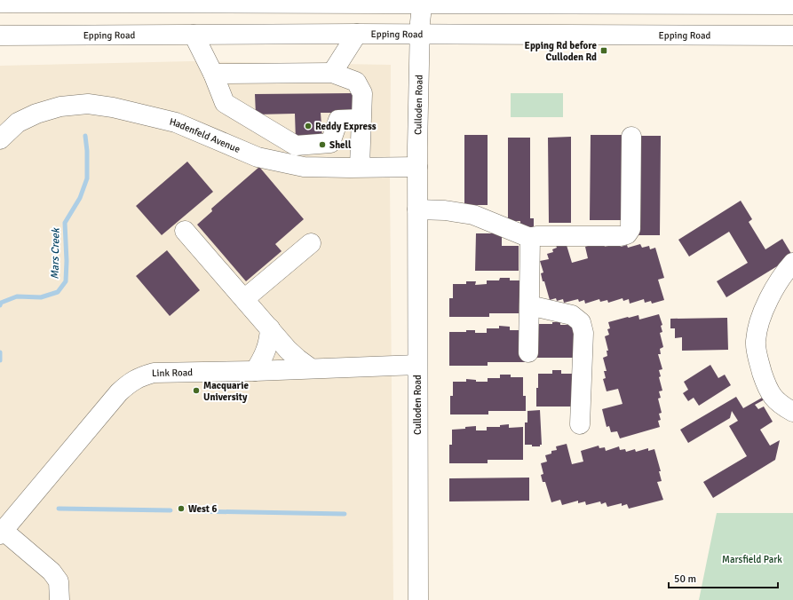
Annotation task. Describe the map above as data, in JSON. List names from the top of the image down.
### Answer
{
  "streets": {
    "main road": [
      "Epping Road",
      "Culloden Road",
      "Hadenfeld Avenue",
      "Link Road"
    ]
  },
  "crossings": [
    ["Epping Road", "Culloden Road"],
    ["Culloden Road", "Hadenfeld Avenue"],
    ["Culloden Road", "Link Road"]
  ],
  "water": ["Mars Creek"],
  "parks": ["Marsfield Park"],
  "places": {
    "transit": ["Epping Rd before Culloden Rd"],
    "other": [
      "Reddy Express",
      "Shell",
      "Macquarie University",
      "West 6"
    ]
  },
  "scale_bar": "50 m"
}
